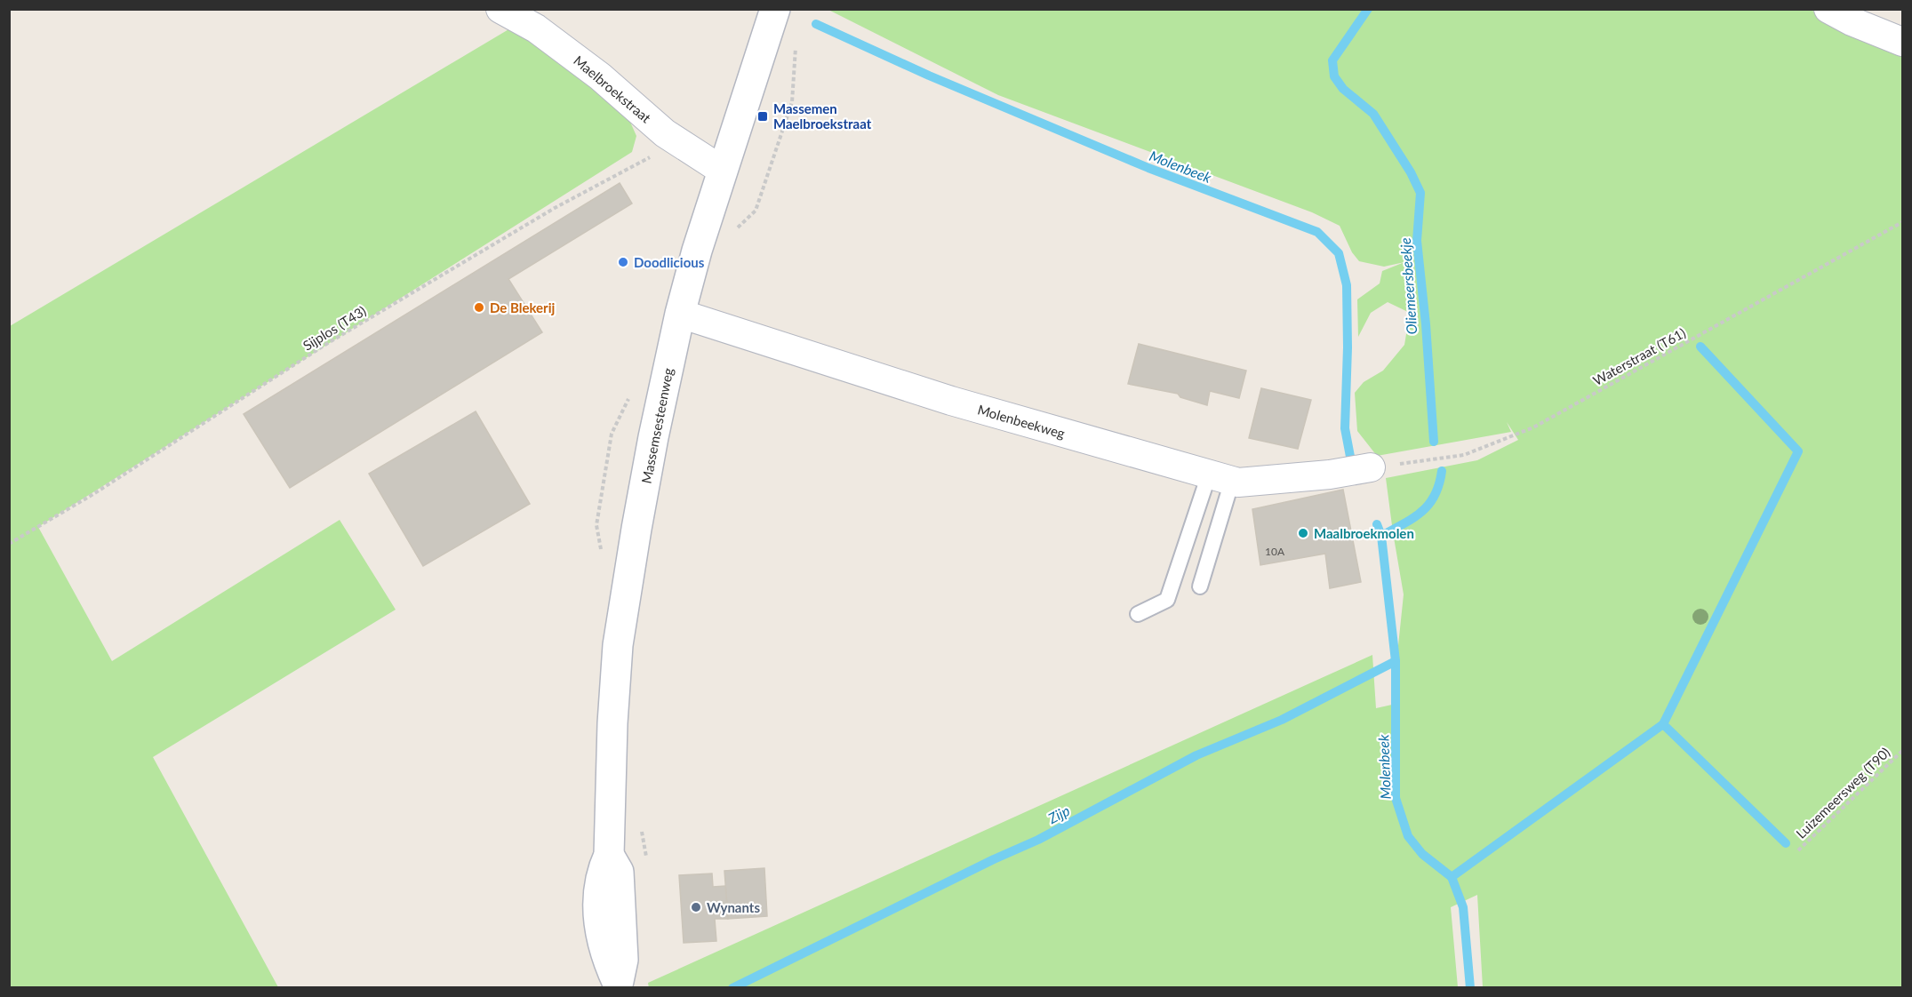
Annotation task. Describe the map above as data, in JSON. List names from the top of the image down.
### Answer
{
  "streets": {
    "main road": ["Massemsesteenweg"],
    "street": ["Maelbroekstraat", "Molenbeekweg"],
    "path": ["Sijplos (T43)", "Waterstraat (T61)", "Luizemeersweg (T90)"]
  },
  "crossings": [
    ["Maelbroekstraat", "Sijplos (T43)"],
    ["Maelbroekstraat", "Massemsesteenweg"],
    ["Waterstraat (T61)", "Molenbeekweg"],
    ["Molenbeekweg", "Massemsesteenweg"]
  ],
  "water": ["Molenbeek", "Oliemeersbeekje", "Zijp"],
  "places": {
    "transit": ["Massemen Maelbroekstraat"],
    "other": [
      "Doodlicious",
      "De Blekerij",
      "Maalbroekmolen",
      "Wynants"
    ]
  },
  "house_numbers": ["10A"]
}
